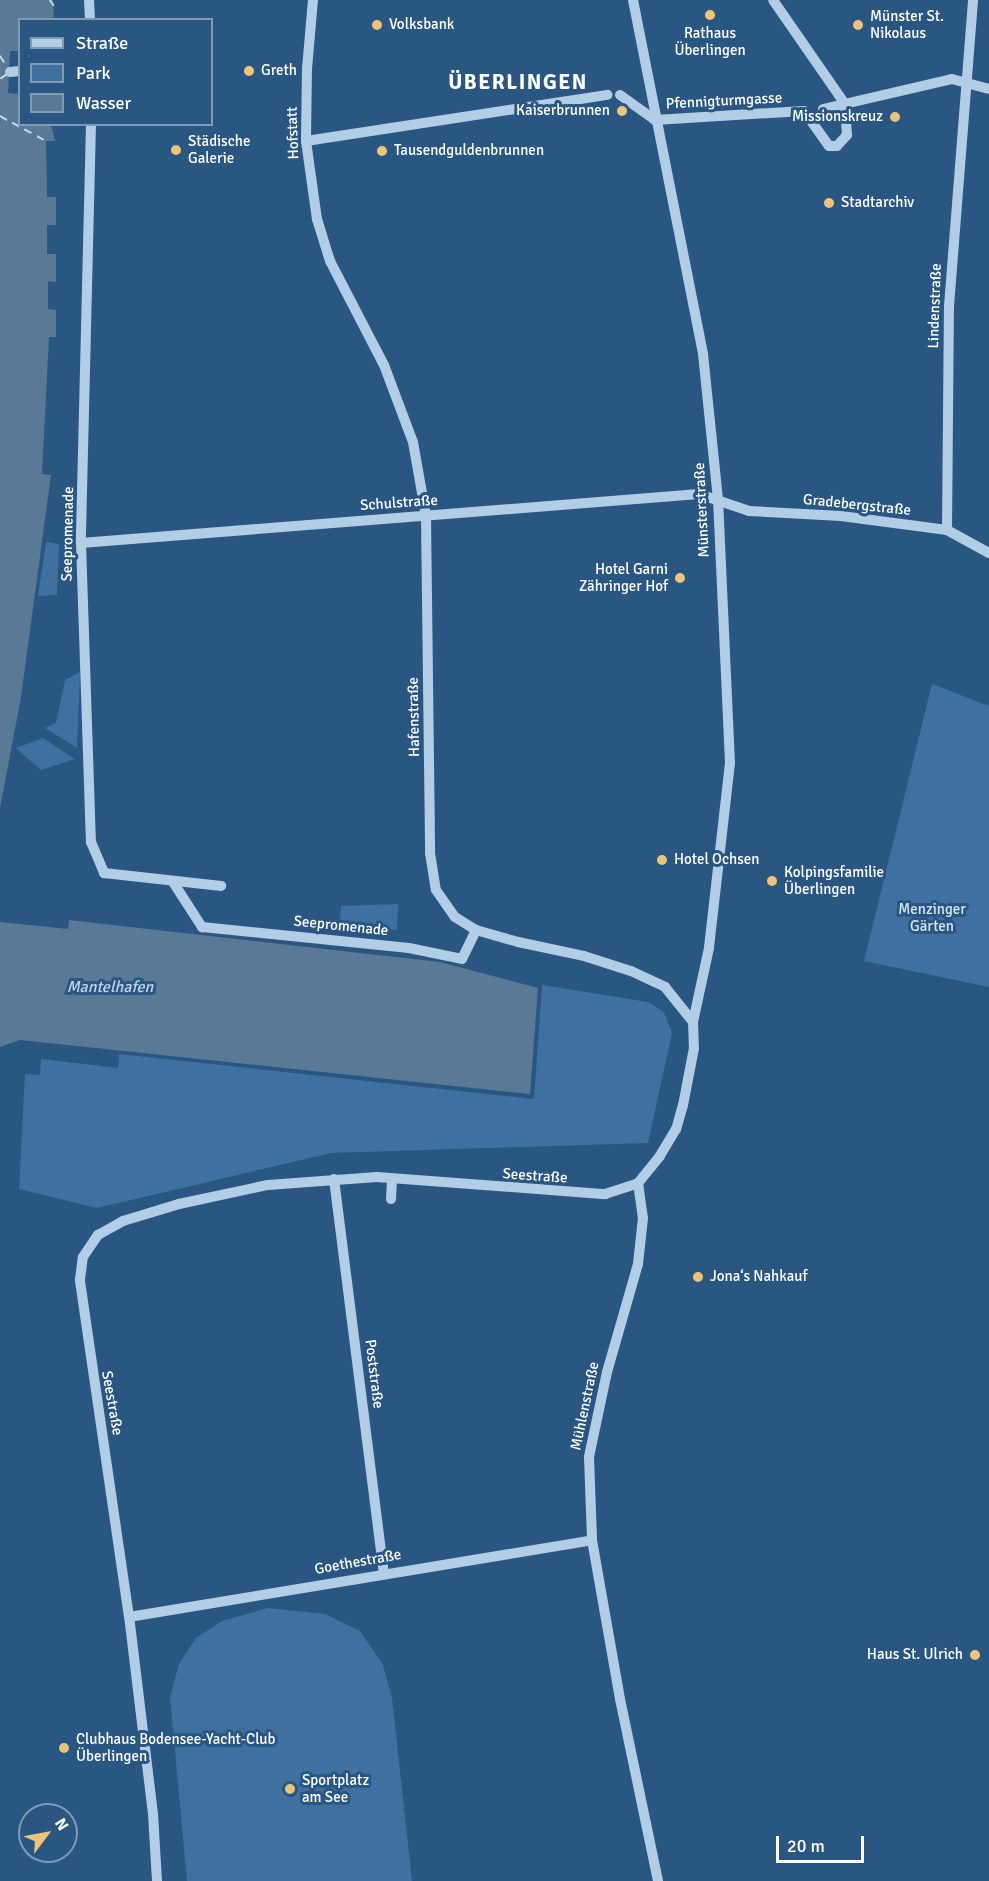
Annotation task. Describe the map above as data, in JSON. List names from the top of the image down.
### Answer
{
  "streets": {
    "street": [
      "Pfennigturmgasse",
      "Hofstatt",
      "Lindenstraße",
      "Schulstraße",
      "Gradebergstraße",
      "Münsterstraße",
      "Seepromenade",
      "Hafenstraße",
      "Seestraße",
      "Poststraße",
      "Mühlenstraße",
      "Goethestraße"
    ]
  },
  "crossings": [
    ["Pfennigturmgasse", "Münsterstraße"],
    ["Hofstatt", "Hafenstraße"],
    ["Lindenstraße", "Gradebergstraße"],
    ["Schulstraße", "Gradebergstraße"],
    ["Schulstraße", "Münsterstraße"],
    ["Schulstraße", "Seepromenade"],
    ["Schulstraße", "Hafenstraße"],
    ["Gradebergstraße", "Münsterstraße"],
    ["Münsterstraße", "Hafenstraße"],
    ["Seepromenade", "Hafenstraße"],
    ["Seestraße", "Poststraße"],
    ["Seestraße", "Mühlenstraße"],
    ["Seestraße", "Goethestraße"],
    ["Poststraße", "Goethestraße"],
    ["Mühlenstraße", "Goethestraße"]
  ],
  "districts": ["ÜBERLINGEN"],
  "water": ["Mantelhafen"],
  "parks": ["Menzinger Gärten"],
  "places": [
    "Rathaus Überlingen",
    "Volksbank",
    "Münster St. Nikolaus",
    "Greth",
    "Kaiserbrunnen",
    "Missionskreuz",
    "Städische Galerie",
    "Tausendguldenbrunnen",
    "Stadtarchiv",
    "Hotel Garni Zähringer Hof",
    "Hotel Ochsen",
    "Kolpingsfamilie Überlingen",
    "Jona‘s Nahkauf",
    "Haus St. Ulrich",
    "Clubhaus Bodensee-Yacht-Club Überlingen",
    "Sportplatz am See"
  ],
  "legend": ["Straße", "Park", "Wasser"],
  "scale_bar": "20 m",
  "north": "top right"
}
